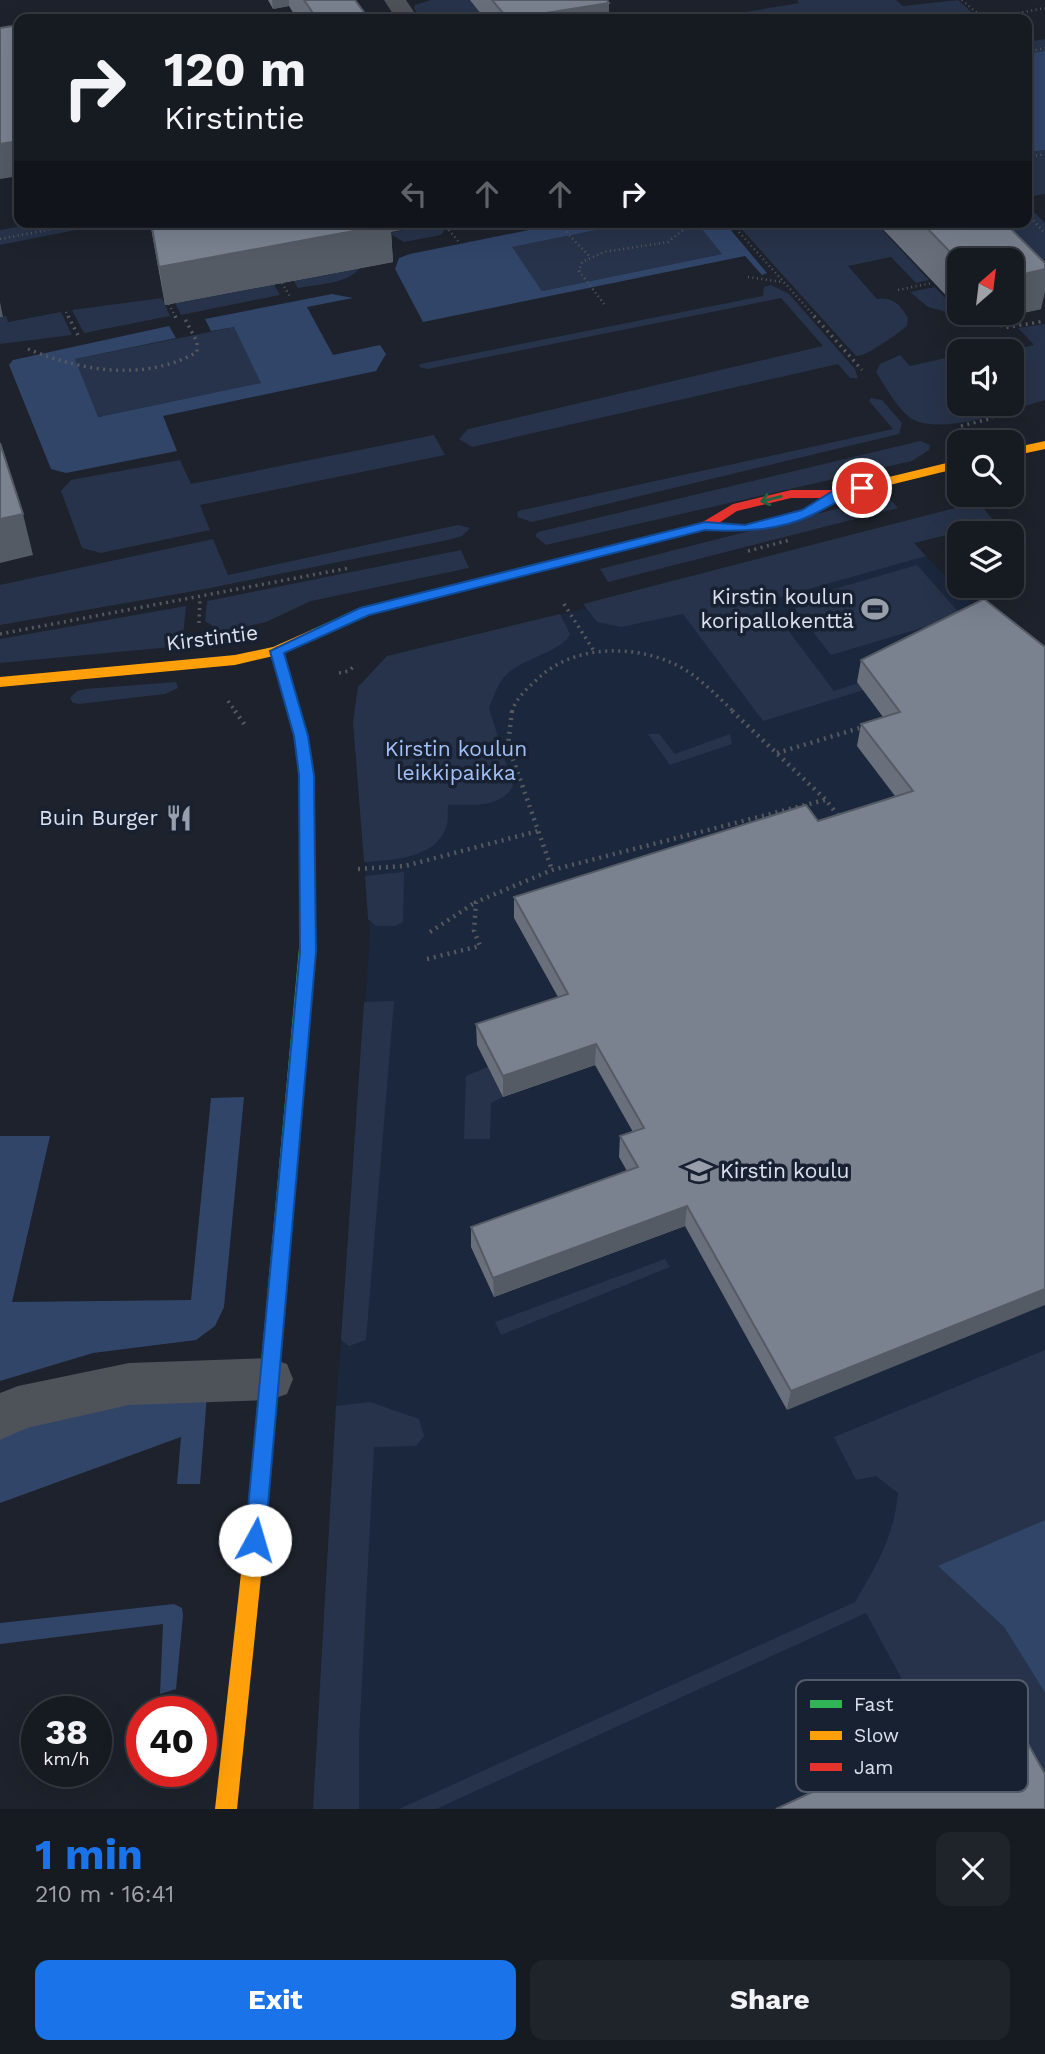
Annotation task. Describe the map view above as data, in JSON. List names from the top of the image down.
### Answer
{
  "streets": {
    "street": ["Kirstintie"]
  },
  "parks": ["Kirstin koulun leikkipaikka"],
  "places": {
    "sports": ["Kirstin koulun koripallokenttä"],
    "restaurant": ["Buin Burger"],
    "school or university": ["Kirstin koulu"]
  },
  "legend": ["Fast", "Slow", "Jam"],
  "north": "top right",
  "page": {
    "turn": ["120 m", "Kirstintie"],
    "speed": "38 km/h",
    "limit": "40",
    "heading": ["1 min", "210 m · 16:41"],
    "buttons": ["Exit", "Share"]
  }
}
